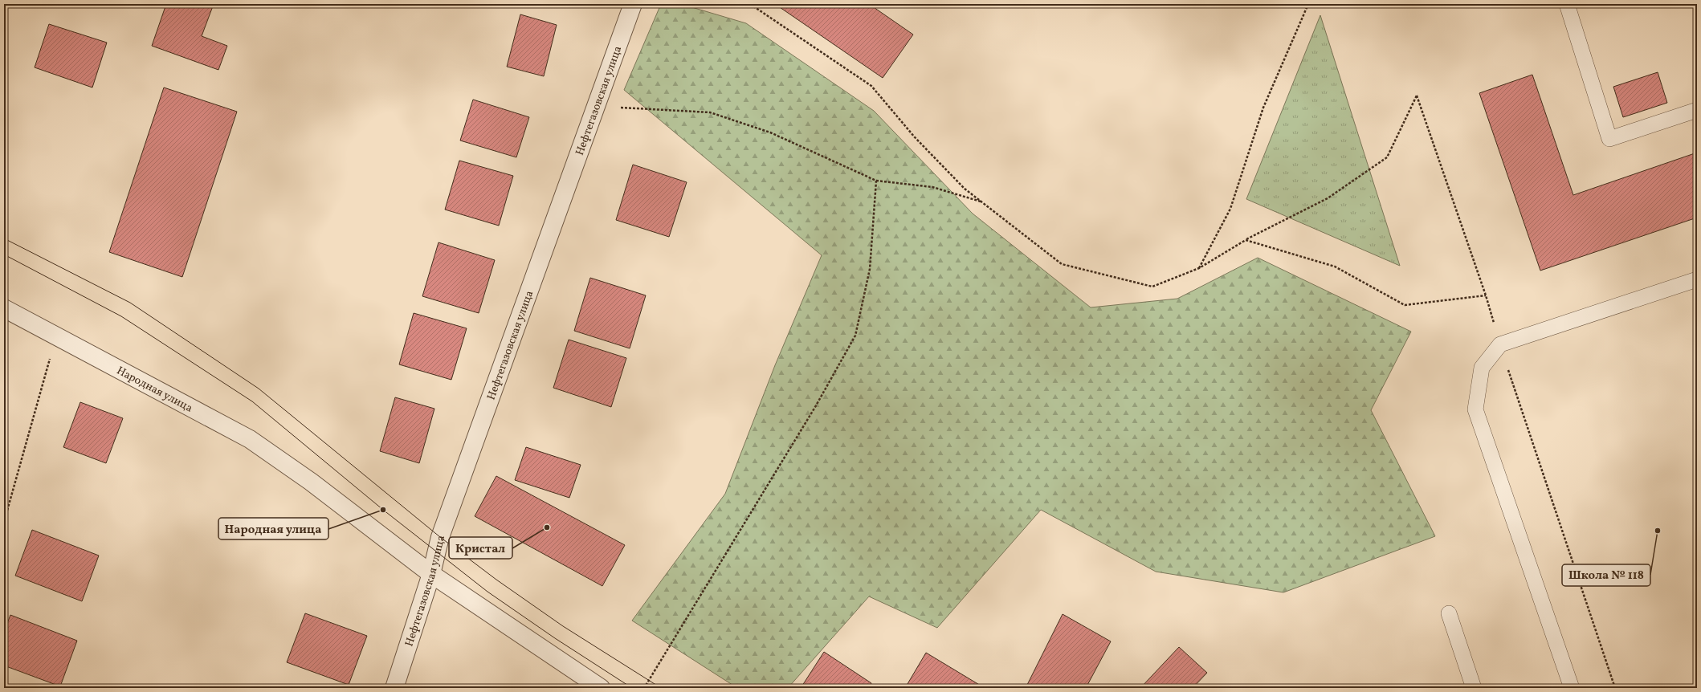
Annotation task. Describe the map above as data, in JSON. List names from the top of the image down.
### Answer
{
  "streets": {
    "street": ["Нефтегазовская улица", "Народная улица"]
  },
  "crossings": [
    ["Нефтегазовская улица", "Народная улица"]
  ],
  "places": ["Народная улица", "Кристал", "Школа № 118"]
}
